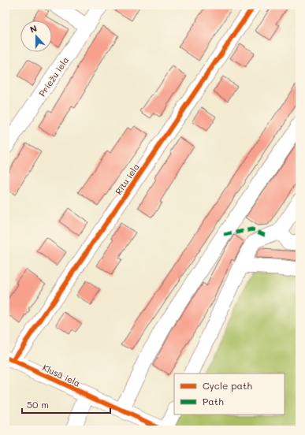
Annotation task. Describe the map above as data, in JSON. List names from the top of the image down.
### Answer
{
  "streets": {
    "street": ["Priežu iela", "Rītu iela", "Klusā iela"]
  },
  "crossings": [
    ["Rītu iela", "Klusā iela"]
  ],
  "legend": ["Cycle path", "Path"],
  "scale_bar": "50 m",
  "north": "top"
}
